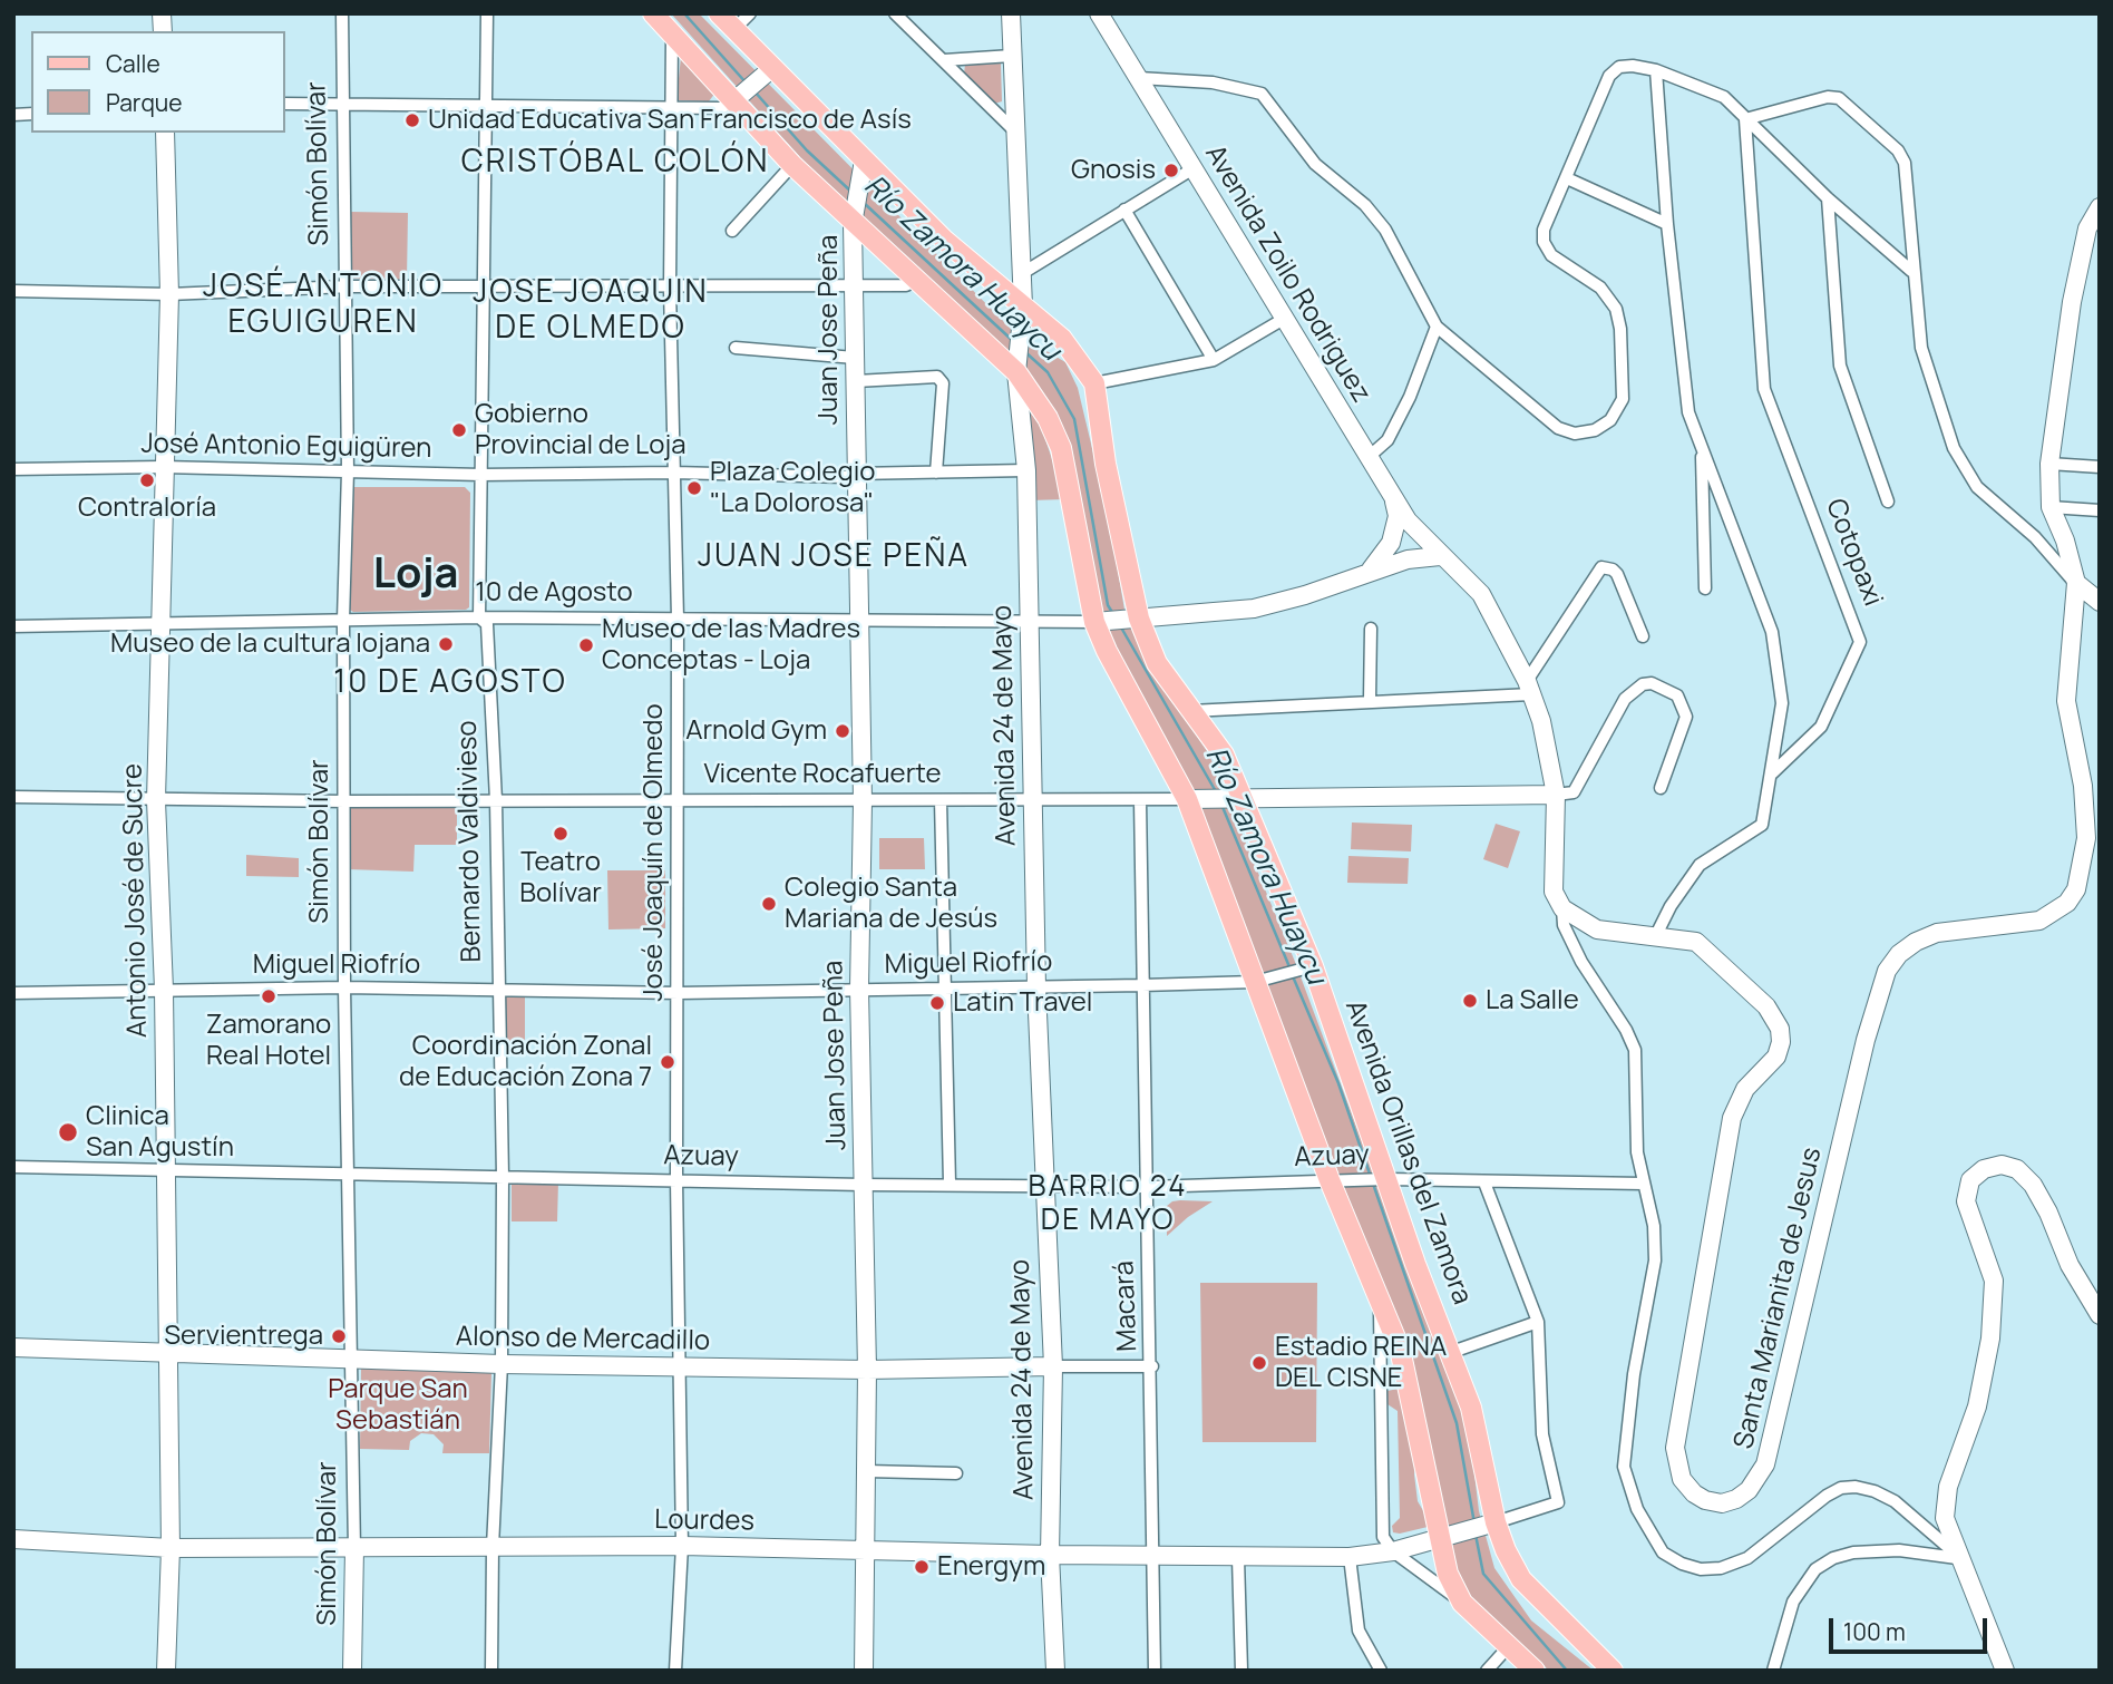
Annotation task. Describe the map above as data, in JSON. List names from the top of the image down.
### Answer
{
  "streets": {
    "main road": ["Avenida Orillas del Zamora"],
    "street": [
      "Simón Bolívar",
      "Avenida Zoilo Rodriguez",
      "Juan Jose Peña",
      "José Antonio Eguigüren",
      "Cotopaxi",
      "10 de Agosto",
      "Avenida 24 de Mayo",
      "Vicente Rocafuerte",
      "Bernardo Valdivieso",
      "José Joaquín de Olmedo",
      "Antonio José de Sucre",
      "Miguel Riofrío",
      "Azuay",
      "Santa Marianita de Jesus",
      "Macará",
      "Alonso de Mercadillo",
      "Lourdes"
    ]
  },
  "crossings": [
    ["Simón Bolívar", "José Antonio Eguigüren"],
    ["Simón Bolívar", "10 de Agosto"],
    ["Simón Bolívar", "Vicente Rocafuerte"],
    ["Simón Bolívar", "Miguel Riofrío"],
    ["Simón Bolívar", "Azuay"],
    ["Simón Bolívar", "Alonso de Mercadillo"],
    ["Simón Bolívar", "Lourdes"],
    ["Juan Jose Peña", "José Antonio Eguigüren"],
    ["Juan Jose Peña", "10 de Agosto"],
    ["Juan Jose Peña", "Vicente Rocafuerte"],
    ["Juan Jose Peña", "Miguel Riofrío"],
    ["Juan Jose Peña", "Avenida Orillas del Zamora"],
    ["Juan Jose Peña", "Azuay"],
    ["Juan Jose Peña", "Alonso de Mercadillo"],
    ["Juan Jose Peña", "Lourdes"],
    ["José Antonio Eguigüren", "Avenida 24 de Mayo"],
    ["José Antonio Eguigüren", "Bernardo Valdivieso"],
    ["José Antonio Eguigüren", "José Joaquín de Olmedo"],
    ["José Antonio Eguigüren", "Antonio José de Sucre"],
    ["10 de Agosto", "Avenida 24 de Mayo"],
    ["10 de Agosto", "Bernardo Valdivieso"],
    ["10 de Agosto", "José Joaquín de Olmedo"],
    ["10 de Agosto", "Antonio José de Sucre"],
    ["Avenida 24 de Mayo", "Vicente Rocafuerte"],
    ["Avenida 24 de Mayo", "Miguel Riofrío"],
    ["Avenida 24 de Mayo", "Avenida Orillas del Zamora"],
    ["Avenida 24 de Mayo", "Azuay"],
    ["Avenida 24 de Mayo", "Alonso de Mercadillo"],
    ["Avenida 24 de Mayo", "Lourdes"],
    ["Vicente Rocafuerte", "Bernardo Valdivieso"],
    ["Vicente Rocafuerte", "José Joaquín de Olmedo"],
    ["Vicente Rocafuerte", "Antonio José de Sucre"],
    ["Vicente Rocafuerte", "Avenida Orillas del Zamora"],
    ["Vicente Rocafuerte", "Macará"],
    ["Bernardo Valdivieso", "Miguel Riofrío"],
    ["Bernardo Valdivieso", "Azuay"],
    ["Bernardo Valdivieso", "Alonso de Mercadillo"],
    ["Bernardo Valdivieso", "Lourdes"],
    ["José Joaquín de Olmedo", "Miguel Riofrío"],
    ["José Joaquín de Olmedo", "Azuay"],
    ["José Joaquín de Olmedo", "Alonso de Mercadillo"],
    ["José Joaquín de Olmedo", "Lourdes"],
    ["Antonio José de Sucre", "Miguel Riofrío"],
    ["Antonio José de Sucre", "Azuay"],
    ["Antonio José de Sucre", "Alonso de Mercadillo"],
    ["Antonio José de Sucre", "Lourdes"],
    ["Miguel Riofrío", "Avenida Orillas del Zamora"],
    ["Miguel Riofrío", "Macará"],
    ["Avenida Orillas del Zamora", "Azuay"],
    ["Avenida Orillas del Zamora", "Lourdes"],
    ["Azuay", "Macará"],
    ["Macará", "Alonso de Mercadillo"],
    ["Macará", "Lourdes"]
  ],
  "districts": [
    "CRISTÓBAL COLÓN",
    "JOSÉ ANTONIO EGUIGUREN",
    "JOSE JOAQUIN DE OLMEDO",
    "JUAN JOSE PEÑA",
    "Loja",
    "10 DE AGOSTO",
    "BARRIO 24 DE MAYO"
  ],
  "water": ["Río Zamora Huaycu"],
  "parks": ["Parque San Sebastián"],
  "places": [
    "Unidad Educativa San Francisco de Asís",
    "Gnosis",
    "Gobierno Provincial de Loja",
    "Contraloría",
    "Plaza Colegio \"La Dolorosa\"",
    "Museo de la cultura lojana",
    "Museo de las Madres Conceptas - Loja",
    "Arnold Gym",
    "Teatro Bolívar",
    "Colegio Santa Mariana de Jesús",
    "Zamorano Real Hotel",
    "La Salle",
    "Latin Travel",
    "Coordinación Zonal de Educación Zona 7",
    "Clinica San Agustín",
    "Servientrega",
    "Estadio REINA DEL CISNE",
    "Energym"
  ],
  "legend": ["Calle", "Parque"],
  "scale_bar": "100 m"
}
